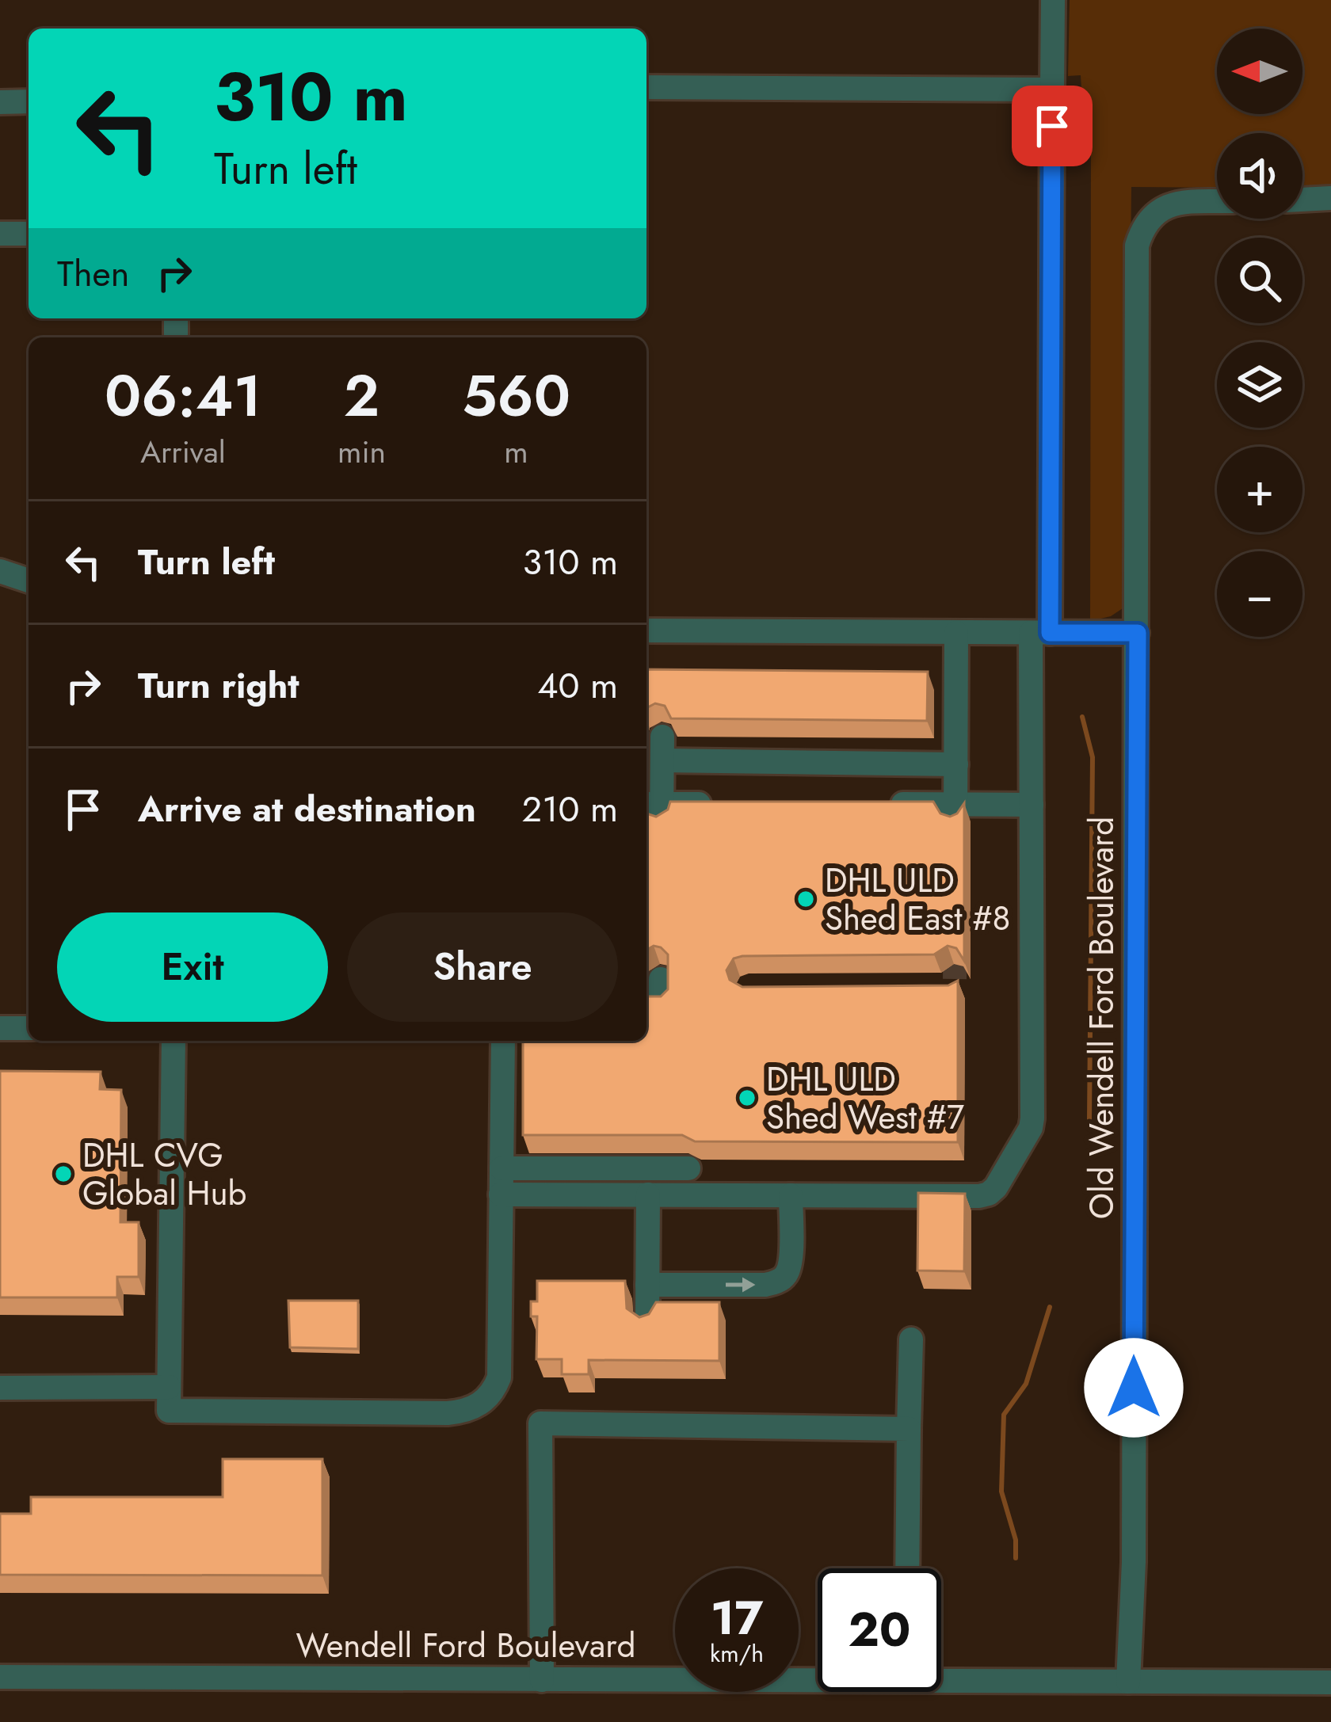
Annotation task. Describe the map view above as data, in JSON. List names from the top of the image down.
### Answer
{
  "streets": {
    "street": ["Old Wendell Ford Boulevard", "Wendell Ford Boulevard"]
  },
  "crossings": [
    ["Old Wendell Ford Boulevard", "Wendell Ford Boulevard"]
  ],
  "places": ["DHL ULD Shed East #8", "DHL ULD Shed West #7", "DHL CVG Global Hub"],
  "north": "left",
  "page": {
    "map_buttons": ["+", "−"],
    "turn": ["310 m", "Turn left"],
    "then": "Then",
    "eta": [
      "06:41",
      "Arrival",
      "2",
      "min",
      "560",
      "m"
    ],
    "list": [
      {
        "name": "Turn left",
        "value": "310 m"
      },
      {
        "name": "Turn right",
        "value": "40 m"
      },
      {
        "name": "Arrive at destination",
        "value": "210 m"
      }
    ],
    "buttons": ["Exit", "Share"],
    "speed": "17 km/h",
    "limit": "20"
  }
}
